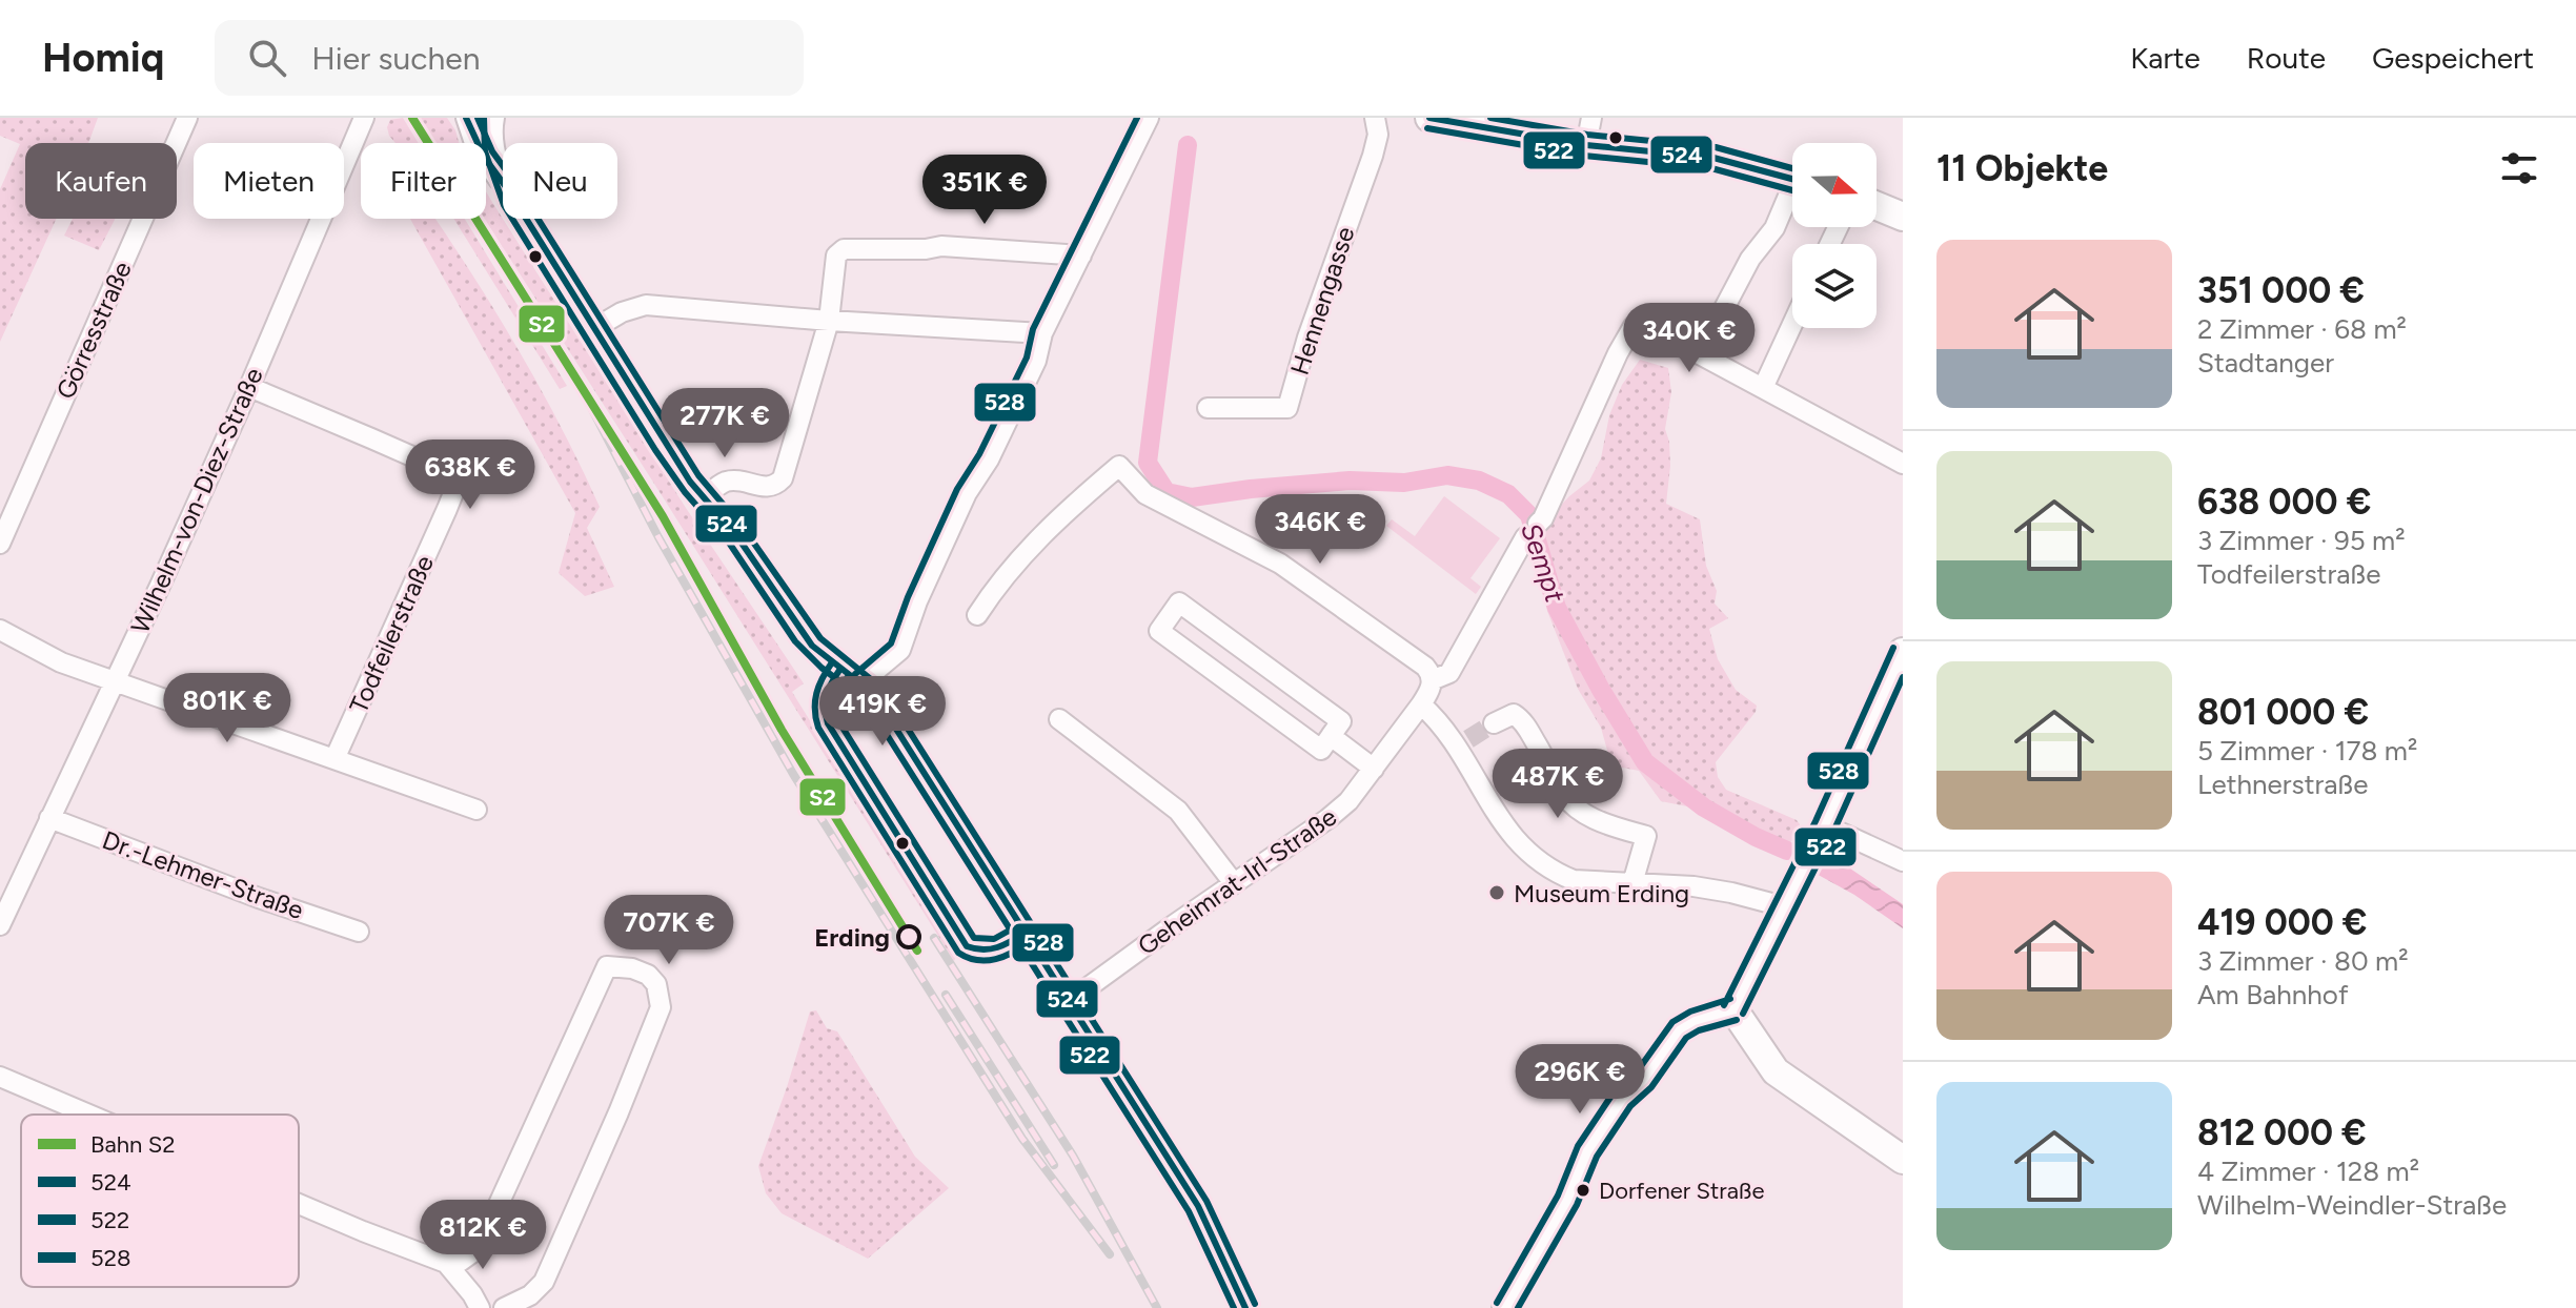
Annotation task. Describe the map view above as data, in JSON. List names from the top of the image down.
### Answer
{
  "streets": {
    "street": [
      "Hennengasse",
      "Görresstraße",
      "Wilhelm-von-Diez-Straße",
      "Todfeilerstraße",
      "Dr.-Lehmer-Straße",
      "Geheimrat-Irl-Straße"
    ]
  },
  "crossings": [
    ["Wilhelm-von-Diez-Straße", "Todfeilerstraße"],
    ["Wilhelm-von-Diez-Straße", "Dr.-Lehmer-Straße"]
  ],
  "water": ["Sempt"],
  "places": ["Museum Erding", "Erding", "Dorfener Straße"],
  "lines": [
    "rail line S2",
    "transit line 524",
    "transit line 522",
    "transit line 528"
  ],
  "legend": [
    "Bahn S2",
    "524",
    "522",
    "528"
  ],
  "north": "right",
  "page": {
    "header": "Homiq",
    "search": "Hier suchen",
    "nav": ["Karte", "Route", "Gespeichert"],
    "heading": "11 Objekte",
    "chip": [
      "Kaufen",
      "Mieten",
      "Filter",
      "Neu"
    ],
    "price": [
      "351K €",
      "340K €",
      "277K €",
      "638K €",
      "346K €",
      "801K €",
      "419K €",
      "487K €",
      "707K €",
      "296K €",
      "812K €"
    ],
    "list": [
      {
        "name": "351 000 €",
        "note": "2 Zimmer · 68 m² · Stadtanger"
      },
      {
        "name": "638 000 €",
        "note": "3 Zimmer · 95 m² · Todfeilerstraße"
      },
      {
        "name": "801 000 €",
        "note": "5 Zimmer · 178 m² · Lethnerstraße"
      },
      {
        "name": "419 000 €",
        "note": "3 Zimmer · 80 m² · Am Bahnhof"
      },
      {
        "name": "812 000 €",
        "note": "4 Zimmer · 128 m² · Wilhelm-Weindler-Straße"
      }
    ]
  }
}
